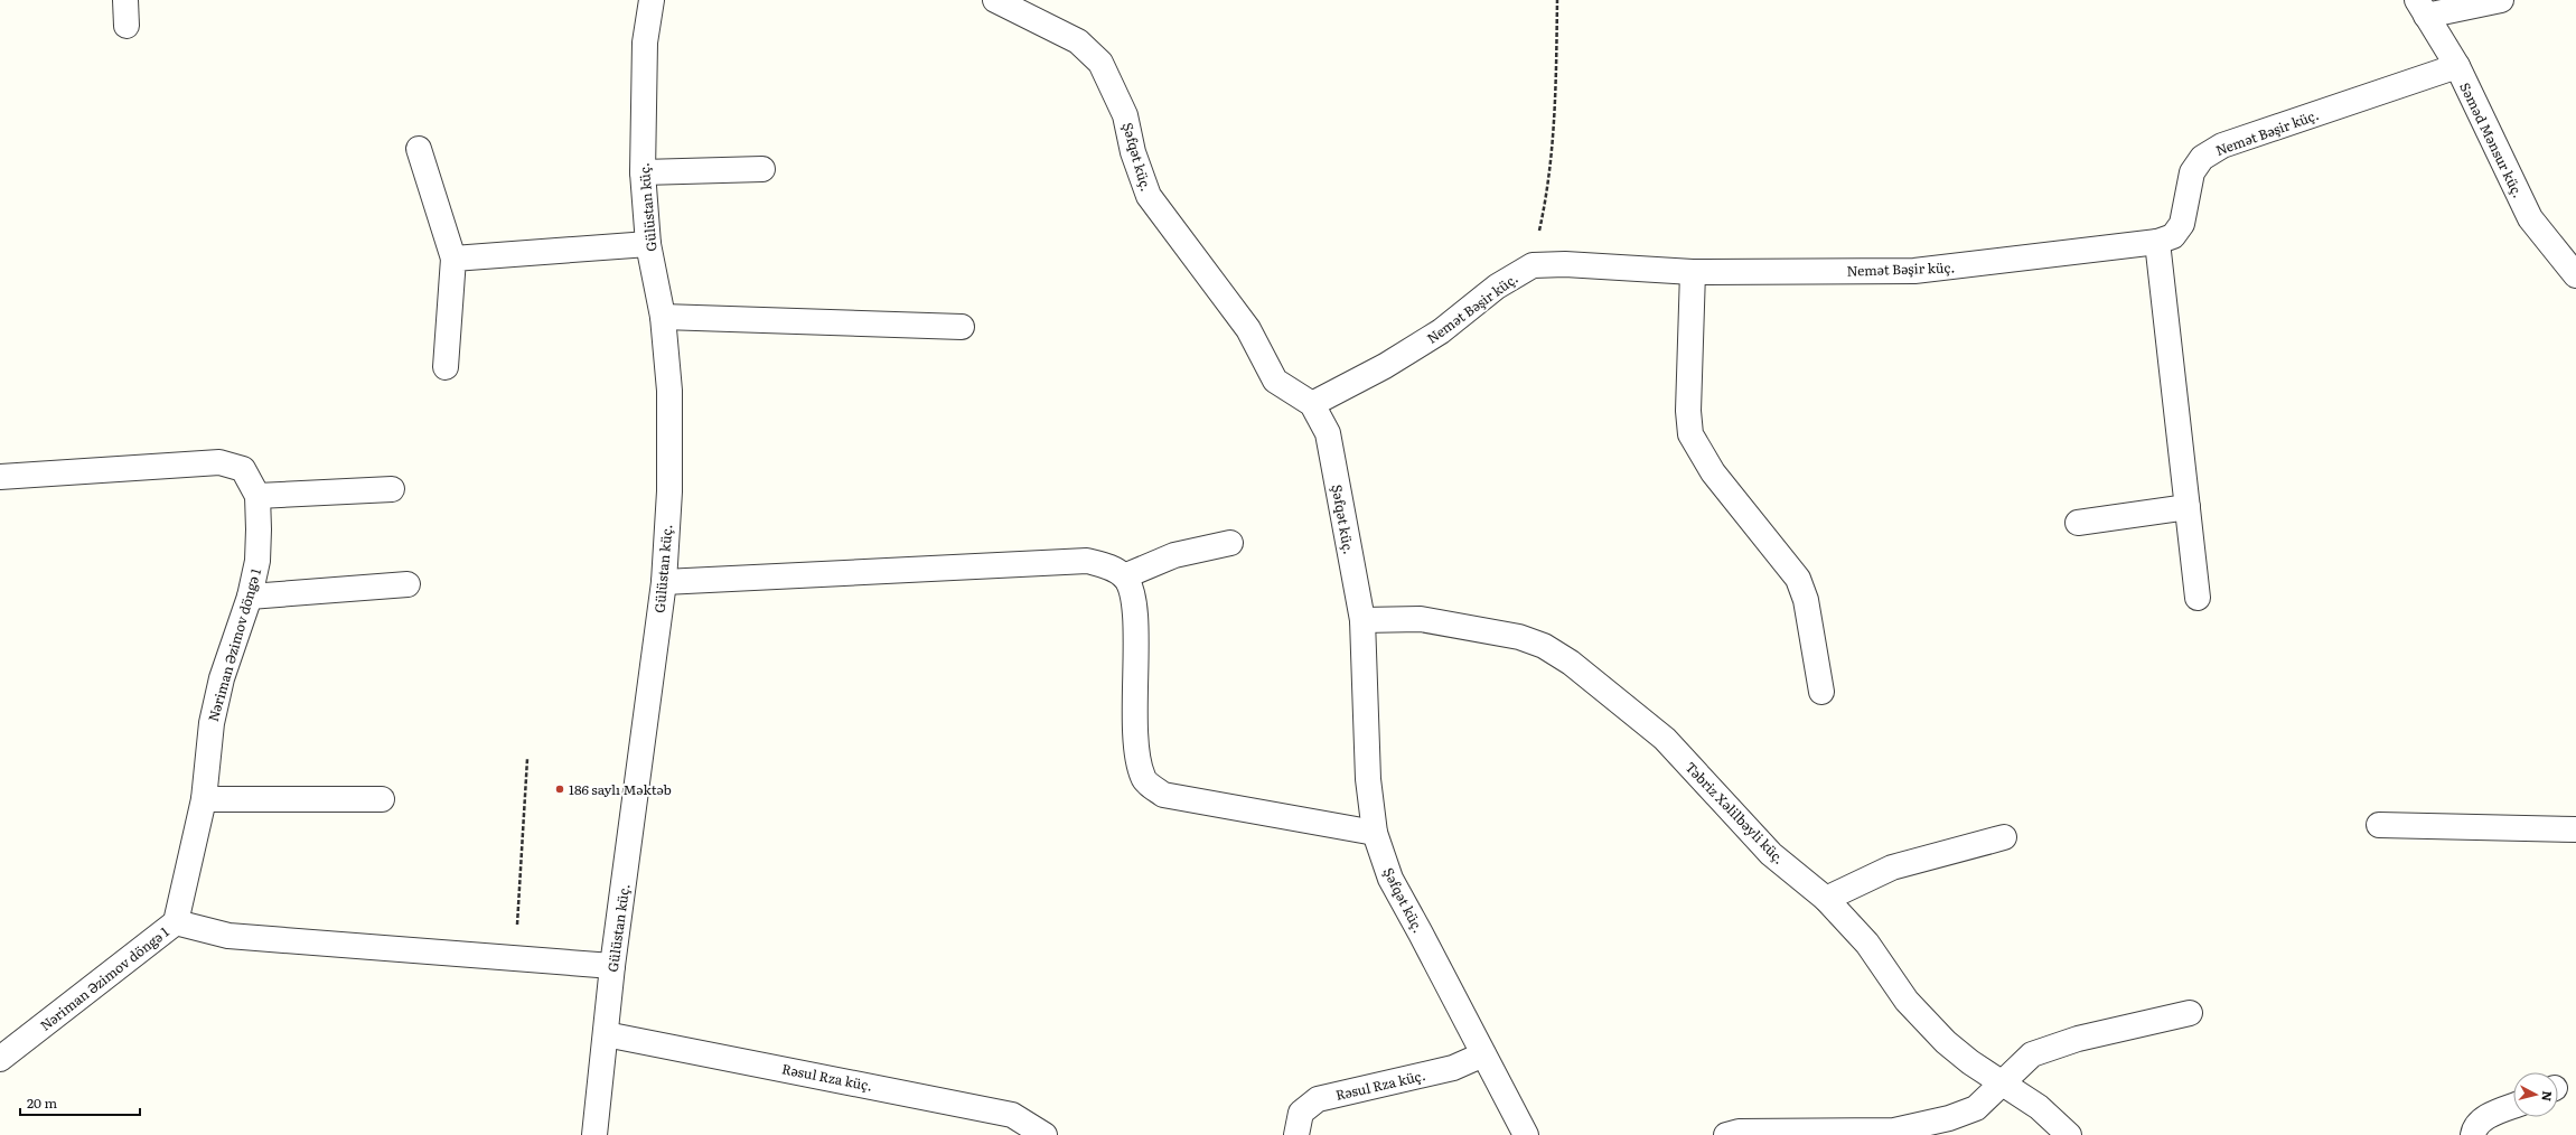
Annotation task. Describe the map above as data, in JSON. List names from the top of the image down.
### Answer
{
  "streets": {
    "street": [
      "Nemət Bəşir küç.",
      "Səməd Mənsur küç.",
      "Şəfqət küç.",
      "Gülüstan küç.",
      "Nəriman Əzimov döngə 1",
      "Təbriz Xəlilbəyli küç.",
      "Rəsul Rza küç."
    ]
  },
  "crossings": [
    ["Nemət Bəşir küç.", "Səməd Mənsur küç."],
    ["Nemət Bəşir küç.", "Şəfqət küç."],
    ["Şəfqət küç.", "Təbriz Xəlilbəyli küç."],
    ["Şəfqət küç.", "Rəsul Rza küç."],
    ["Gülüstan küç.", "Rəsul Rza küç."]
  ],
  "places": ["186 saylı Məktəb"],
  "scale_bar": "20 m",
  "north": "right"
}
